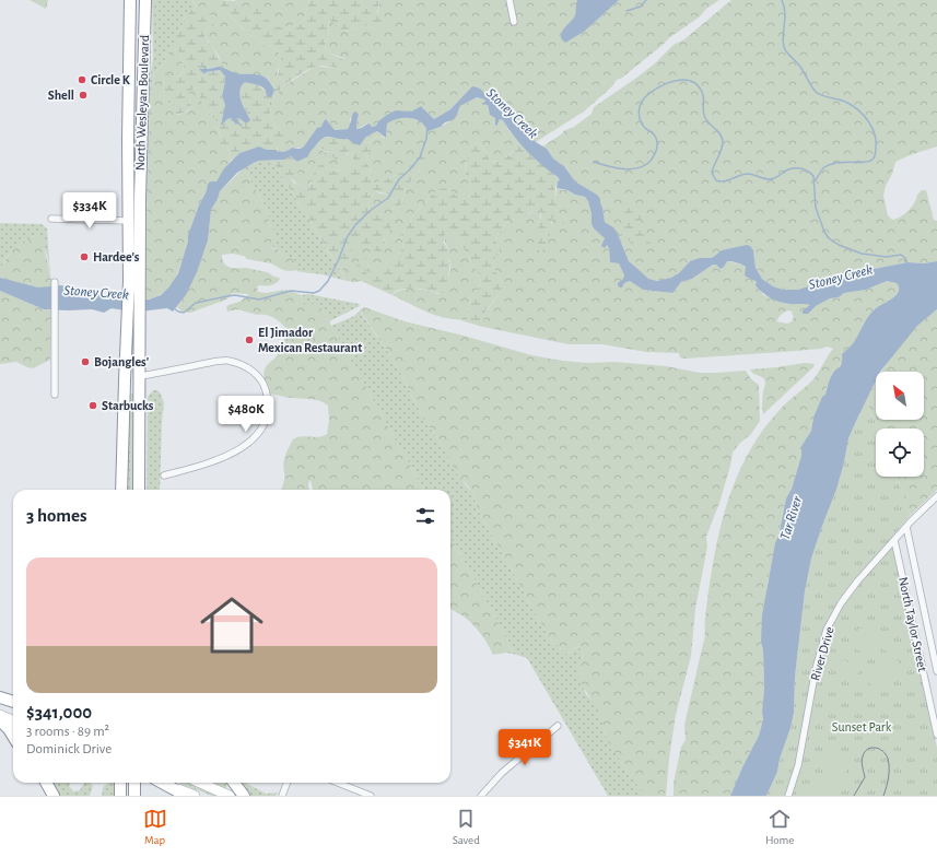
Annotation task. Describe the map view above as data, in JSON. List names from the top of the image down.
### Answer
{
  "streets": {
    "highway": ["North Wesleyan Boulevard"],
    "street": ["North Taylor Street", "River Drive"]
  },
  "crossings": [
    ["North Taylor Street", "River Drive"]
  ],
  "water": ["Stoney Creek", "Tar River"],
  "parks": ["Sunset Park"],
  "places": [
    "Circle K",
    "Shell",
    "Hardee's",
    "El Jimador Mexican Restaurant",
    "Bojangles'",
    "Starbucks"
  ],
  "north": "top left",
  "page": {
    "price": ["$334K", "$480K", "$341K"],
    "heading": "3 homes",
    "list": [
      {
        "name": "$341,000",
        "note": "3 rooms · 89 m² · Dominick Drive"
      }
    ],
    "tabs": ["Map", "Saved", "Home"]
  }
}
